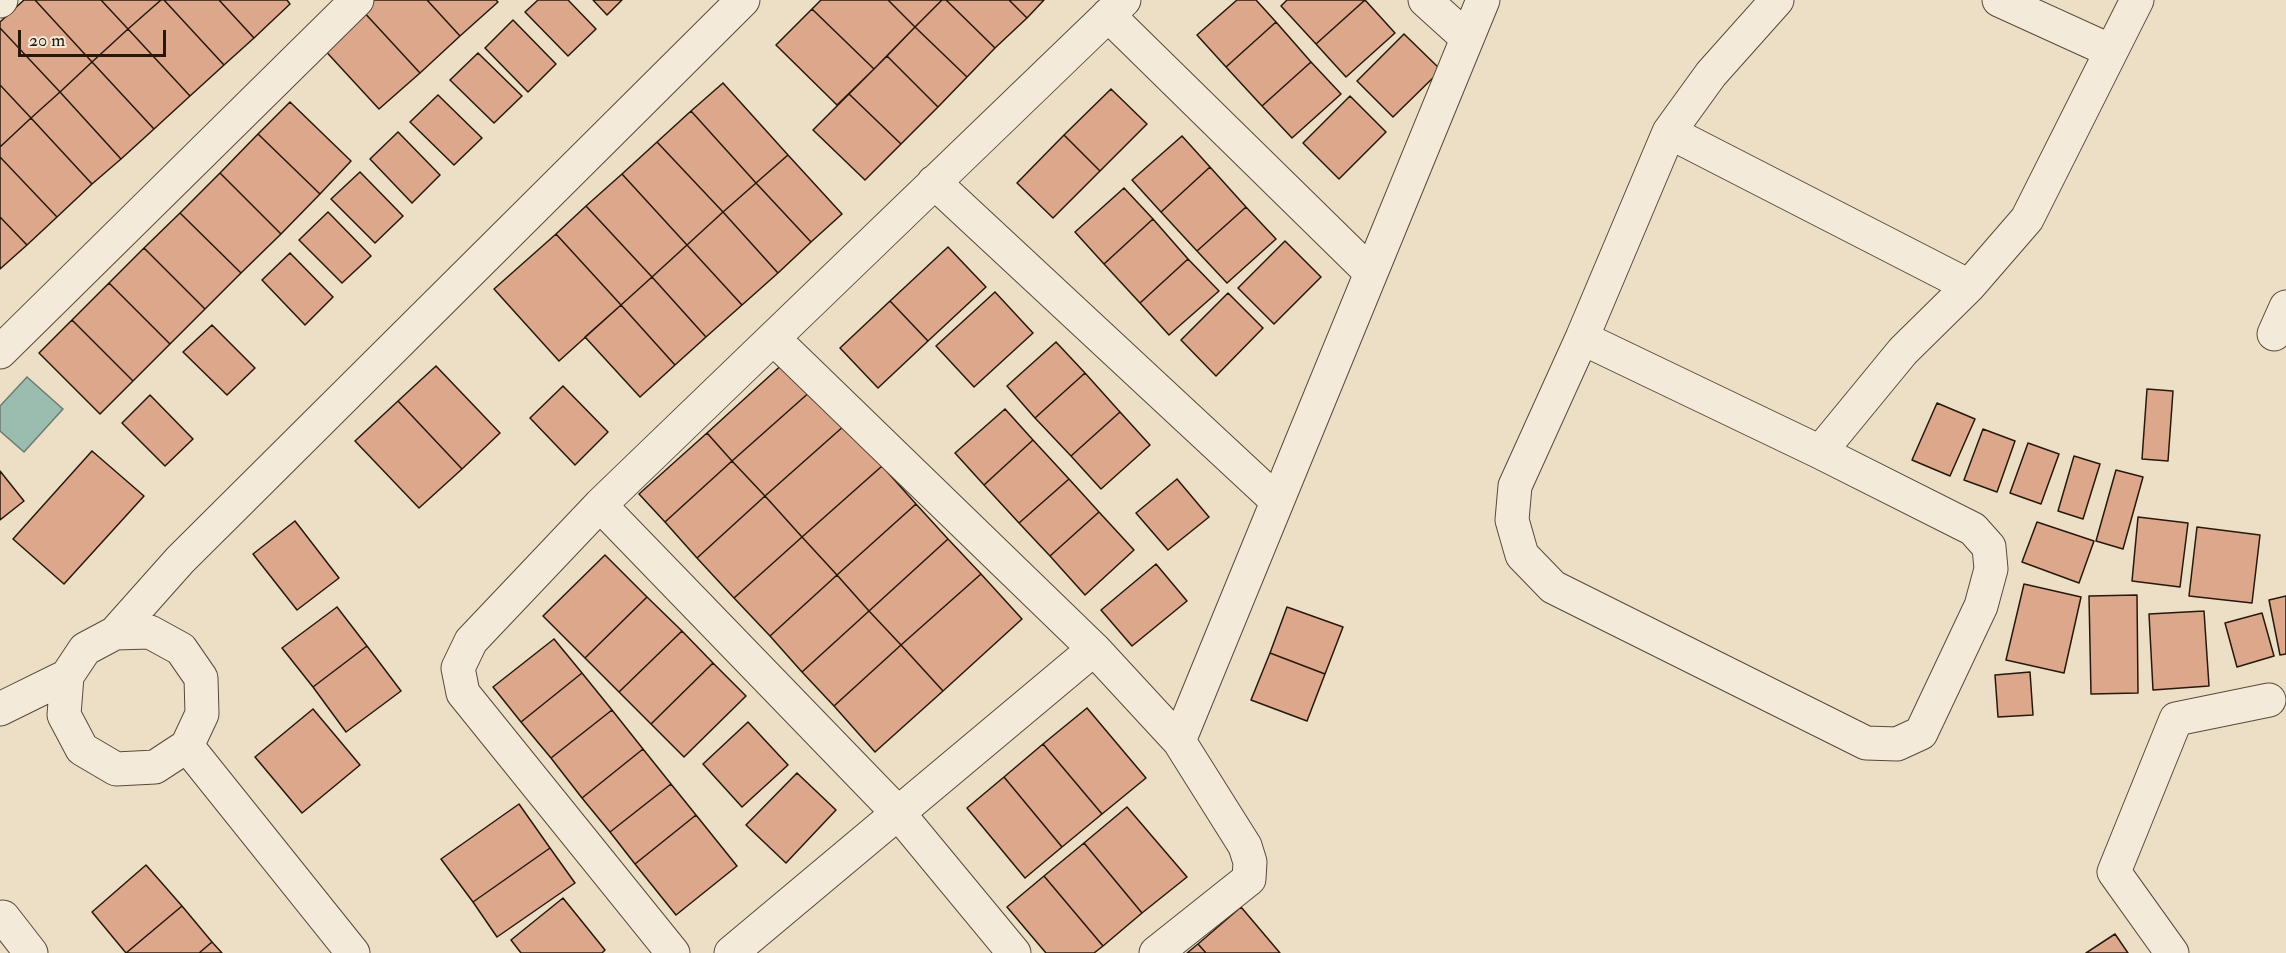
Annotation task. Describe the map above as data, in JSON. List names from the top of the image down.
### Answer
{
  "scale_bar": "20 m"
}
